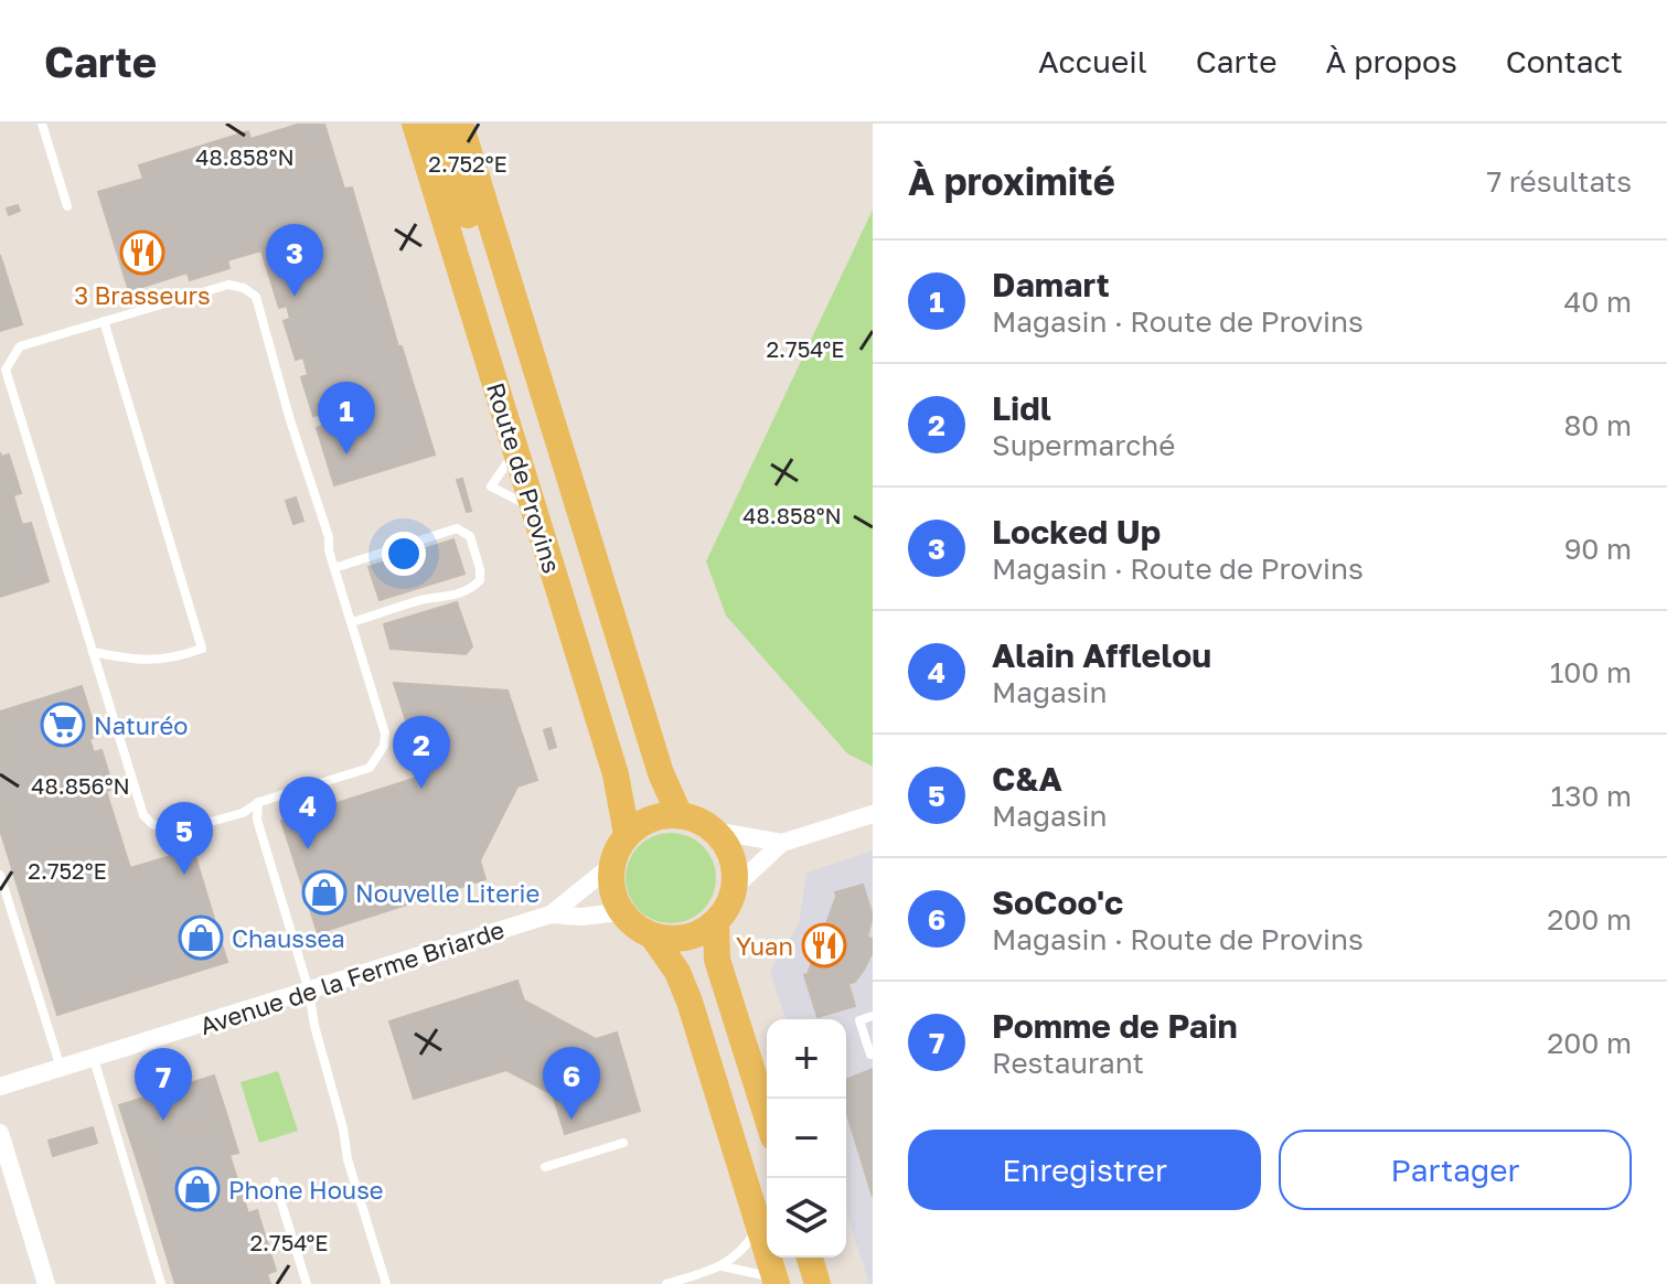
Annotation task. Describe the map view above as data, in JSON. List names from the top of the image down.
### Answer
{
  "streets": {
    "main road": ["Route de Provins"],
    "street": ["Avenue de la Ferme Briarde"]
  },
  "crossings": [
    ["Route de Provins", "Avenue de la Ferme Briarde"]
  ],
  "places": {
    "restaurant": ["3 Brasseurs", "Yuan"],
    "supermarket": ["Naturéo"],
    "shop": ["Nouvelle Literie", "Chaussea", "Phone House"]
  },
  "page": {
    "header": "Carte",
    "nav": [
      "Accueil",
      "Carte",
      "À propos",
      "Contact"
    ],
    "heading": ["À proximité", "7 résultats"],
    "pins": [
      "3",
      "1",
      "2",
      "4",
      "5",
      "6",
      "7"
    ],
    "list": [
      {
        "mark": "1",
        "name": "Damart",
        "note": "Magasin · Route de Provins",
        "value": "40 m"
      },
      {
        "mark": "2",
        "name": "Lidl",
        "note": "Supermarché",
        "value": "80 m"
      },
      {
        "mark": "3",
        "name": "Locked Up",
        "note": "Magasin · Route de Provins",
        "value": "90 m"
      },
      {
        "mark": "4",
        "name": "Alain Afflelou",
        "note": "Magasin",
        "value": "100 m"
      },
      {
        "mark": "5",
        "name": "C&A",
        "note": "Magasin",
        "value": "130 m"
      },
      {
        "mark": "6",
        "name": "SoCoo'c",
        "note": "Magasin · Route de Provins",
        "value": "200 m"
      },
      {
        "mark": "7",
        "name": "Pomme de Pain",
        "note": "Restaurant",
        "value": "200 m"
      }
    ],
    "map_buttons": ["+", "−"],
    "buttons": ["Enregistrer", "Partager"]
  },
  "coordinates": [
    "48.858°N",
    "2.752°E",
    "2.754°E",
    "48.856°N"
  ]
}
